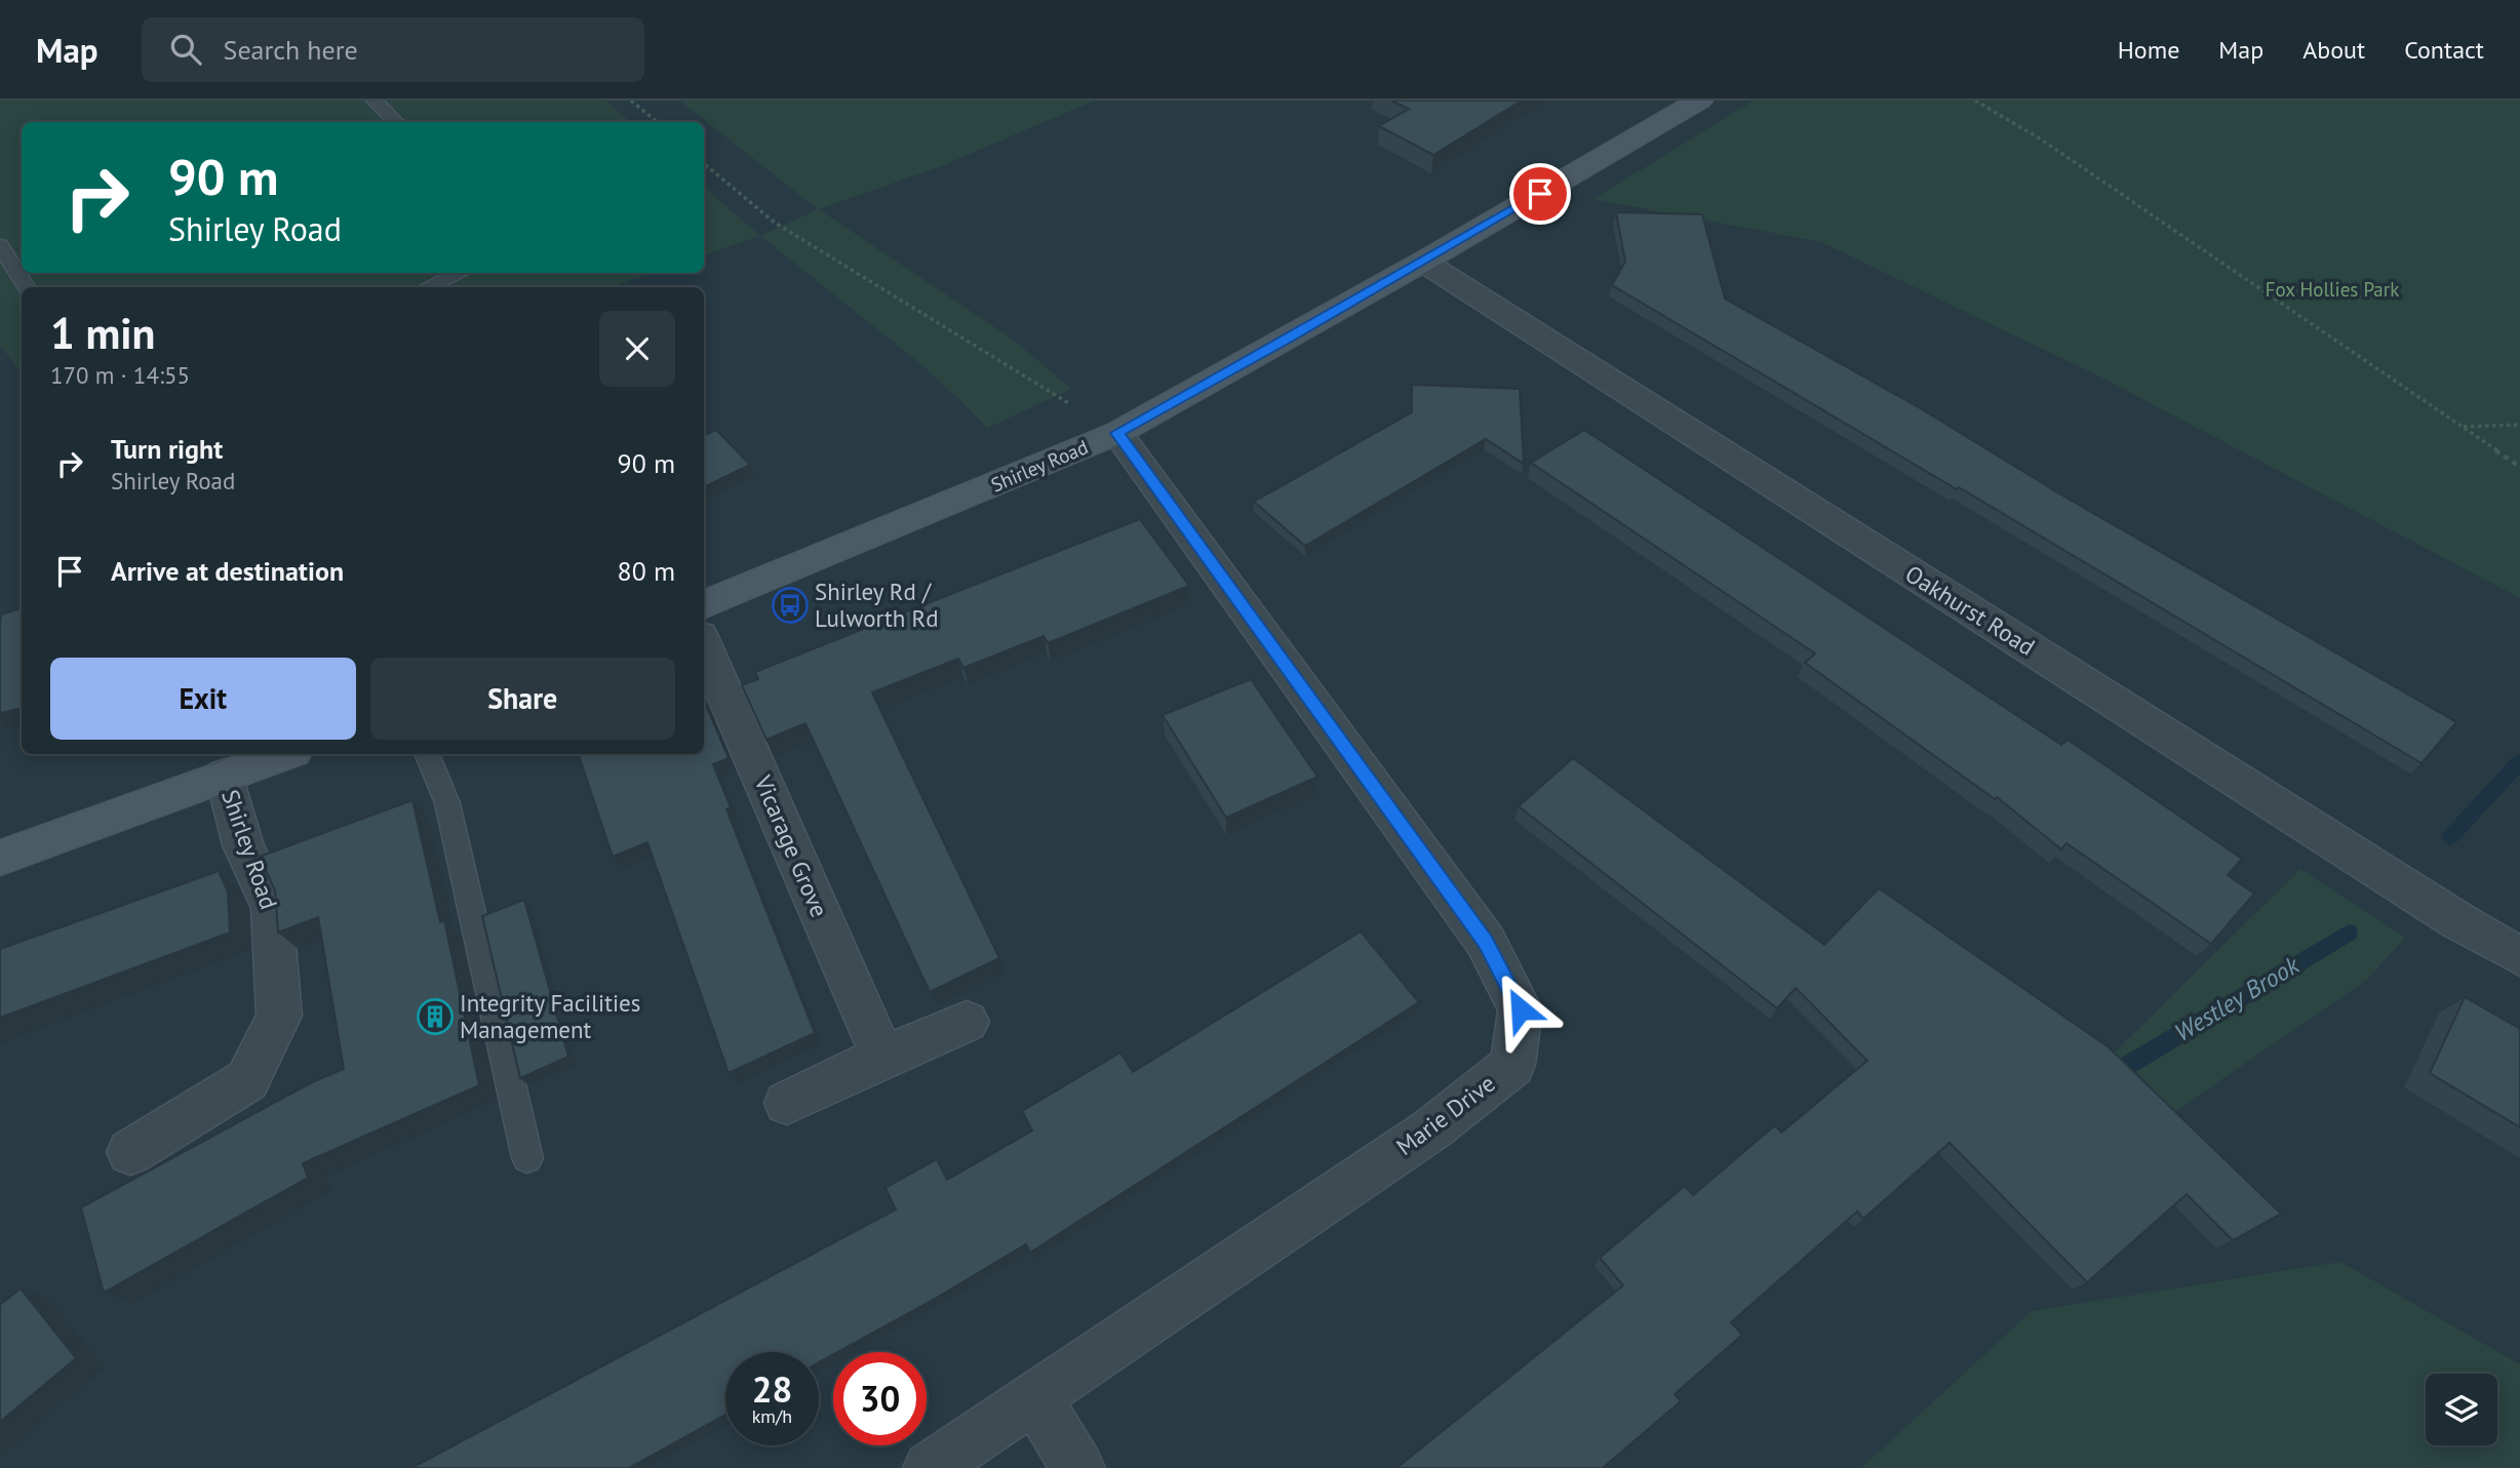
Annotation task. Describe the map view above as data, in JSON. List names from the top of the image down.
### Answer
{
  "streets": {
    "street": [
      "Shirley Road",
      "Oakhurst Road",
      "Vicarage Grove",
      "Marie Drive"
    ]
  },
  "crossings": [
    ["Shirley Road", "Oakhurst Road"],
    ["Shirley Road", "Marie Drive"]
  ],
  "water": ["Westley Brook"],
  "parks": ["Fox Hollies Park"],
  "places": {
    "bus stop": ["Shirley Rd / Lulworth Rd"],
    "building": ["Integrity Facilities Management"]
  },
  "page": {
    "header": "Map",
    "search": "Search here",
    "nav": [
      "Home",
      "Map",
      "About",
      "Contact"
    ],
    "turn": ["90 m", "Shirley Road"],
    "heading": ["1 min", "170 m · 14:55"],
    "list": [
      {
        "name": "Turn right",
        "note": "Shirley Road",
        "value": "90 m"
      },
      {
        "name": "Arrive at destination",
        "value": "80 m"
      }
    ],
    "buttons": ["Exit", "Share"],
    "speed": "28 km/h",
    "limit": "30"
  }
}
